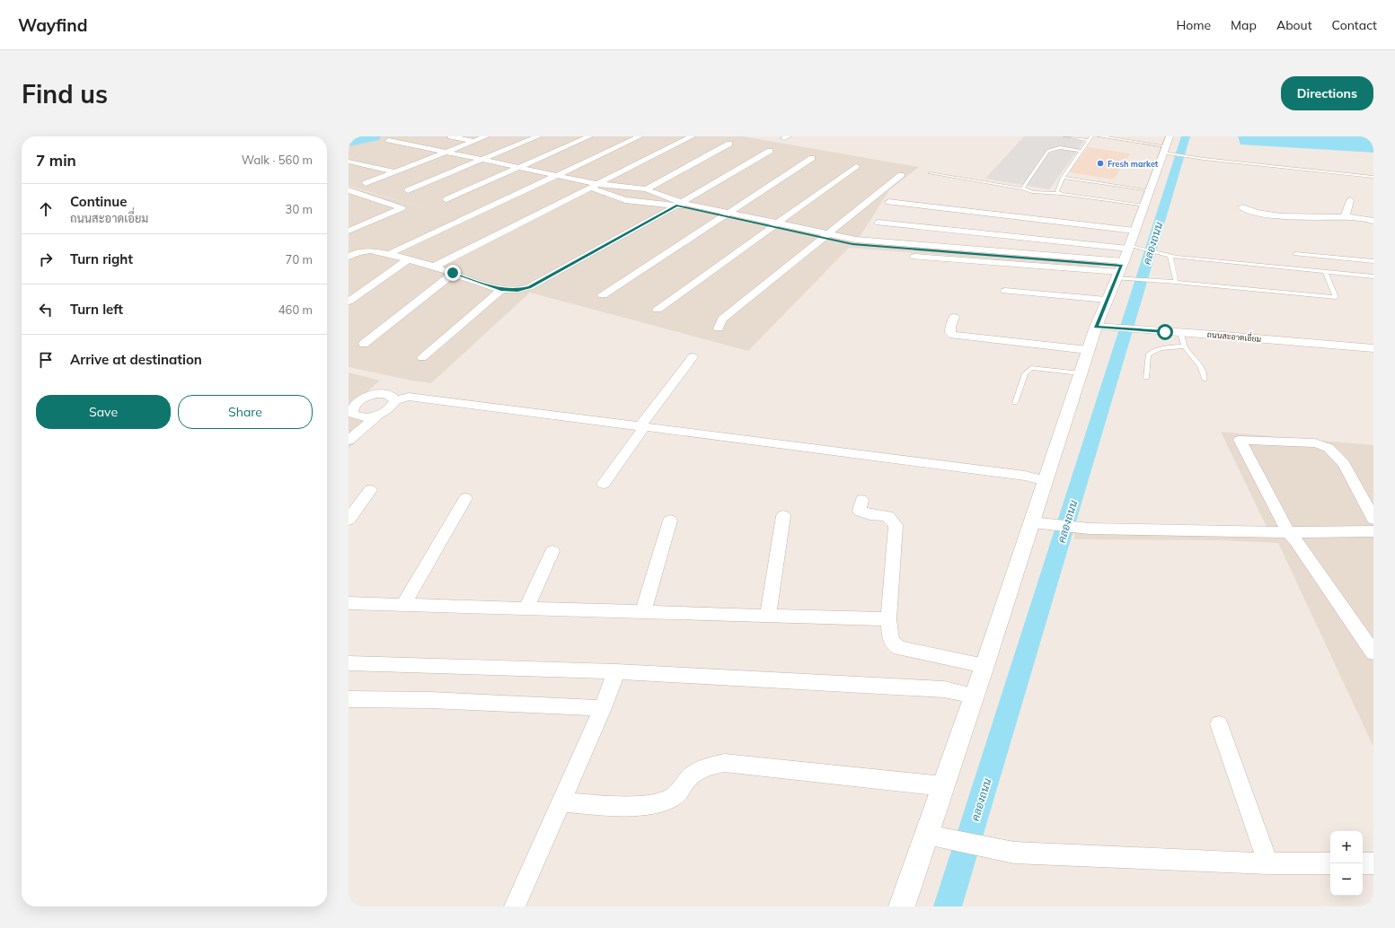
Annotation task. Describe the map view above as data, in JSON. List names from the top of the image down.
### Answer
{
  "streets": {
    "street": ["ถนนสะอาดเอี่ยม"]
  },
  "water": ["คลองถนน"],
  "places": ["Fresh market"],
  "page": {
    "header": "Wayfind",
    "nav": [
      "Home",
      "Map",
      "About",
      "Contact"
    ],
    "buttons": [
      "Directions",
      ["Save", "Share"]
    ],
    "title": "Find us",
    "heading": ["7 min", "Walk · 560 m"],
    "list": [
      ["Continue", "ถนนสะอาดเอี่ยม", "30 m"],
      ["Turn right", "70 m"],
      ["Turn left", "460 m"],
      "Arrive at destination"
    ],
    "map_buttons": ["+", "−"]
  }
}
